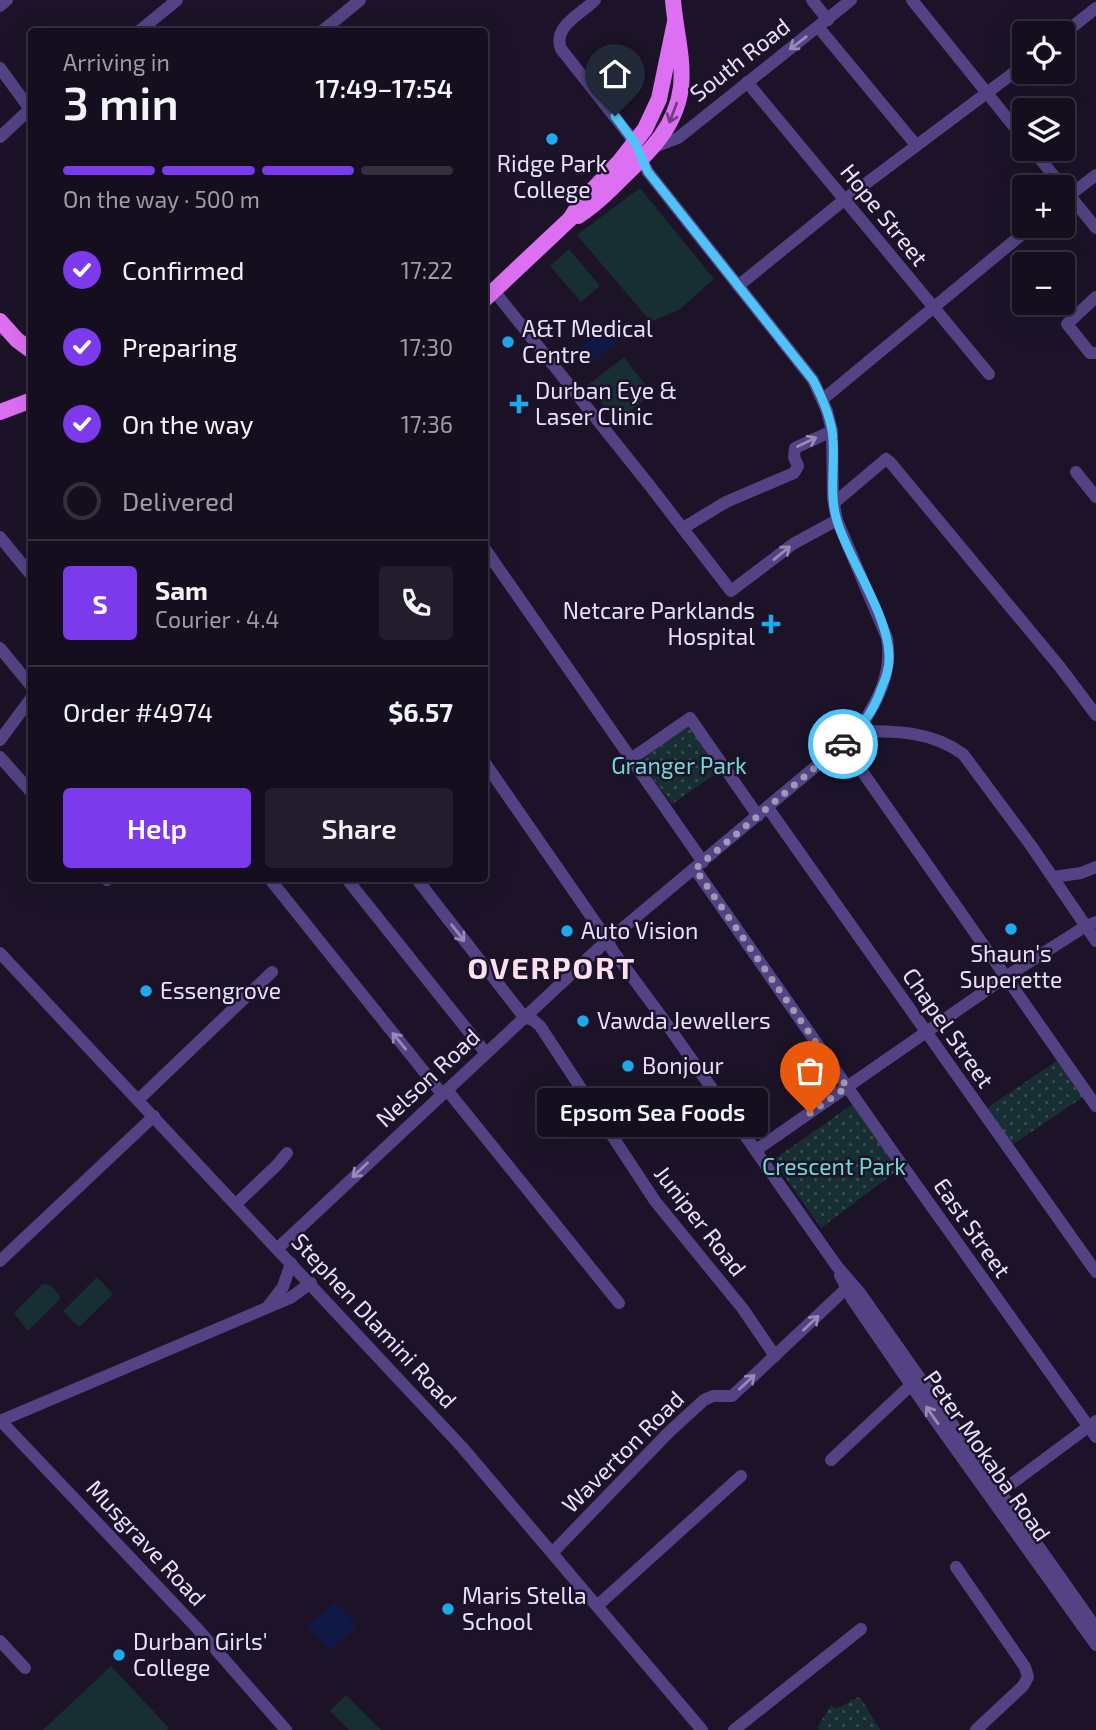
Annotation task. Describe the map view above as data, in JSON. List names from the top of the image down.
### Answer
{
  "streets": {
    "main road": ["South Road"],
    "street": [
      "Hope Street",
      "Chapel Street",
      "Nelson Road",
      "Juniper Road",
      "East Street",
      "Stephen Dlamini Road",
      "Waverton Road",
      "Peter Mokaba Road",
      "Musgrave Road"
    ]
  },
  "crossings": [
    ["South Road", "Hope Street"],
    ["South Road", "Nelson Road"],
    ["Chapel Street", "Nelson Road"],
    ["Chapel Street", "East Street"],
    ["Nelson Road", "Juniper Road"],
    ["Nelson Road", "East Street"],
    ["Nelson Road", "Stephen Dlamini Road"],
    ["Juniper Road", "Waverton Road"],
    ["Stephen Dlamini Road", "Waverton Road"],
    ["Waverton Road", "Peter Mokaba Road"]
  ],
  "districts": ["OVERPORT"],
  "parks": ["Granger Park", "Crescent Park"],
  "places": {
    "other": [
      "Ridge Park College",
      "A&T Medical Centre",
      "Shaun's Superette",
      "Auto Vision",
      "Essengrove",
      "Vawda Jewellers",
      "Bonjour",
      "Epsom Sea Foods",
      "Maris Stella School",
      "Durban Girls' College"
    ],
    "health": ["Durban Eye & Laser Clinic", "Netcare Parklands Hospital"]
  },
  "page": {
    "map_buttons": ["+", "−"],
    "heading": ["3 min", "Arriving in", "17:49–17:54"],
    "panel": [
      "Sam",
      "Courier · 4.4",
      "Order #4974",
      "$6.57"
    ],
    "bar": "On the way · 500 m",
    "list": [
      ["Confirmed", "17:22"],
      ["Preparing", "17:30"],
      ["On the way", "17:36"],
      "Delivered"
    ],
    "round": "S",
    "buttons": ["Help", "Share"],
    "bubble": "Epsom Sea Foods"
  }
}
